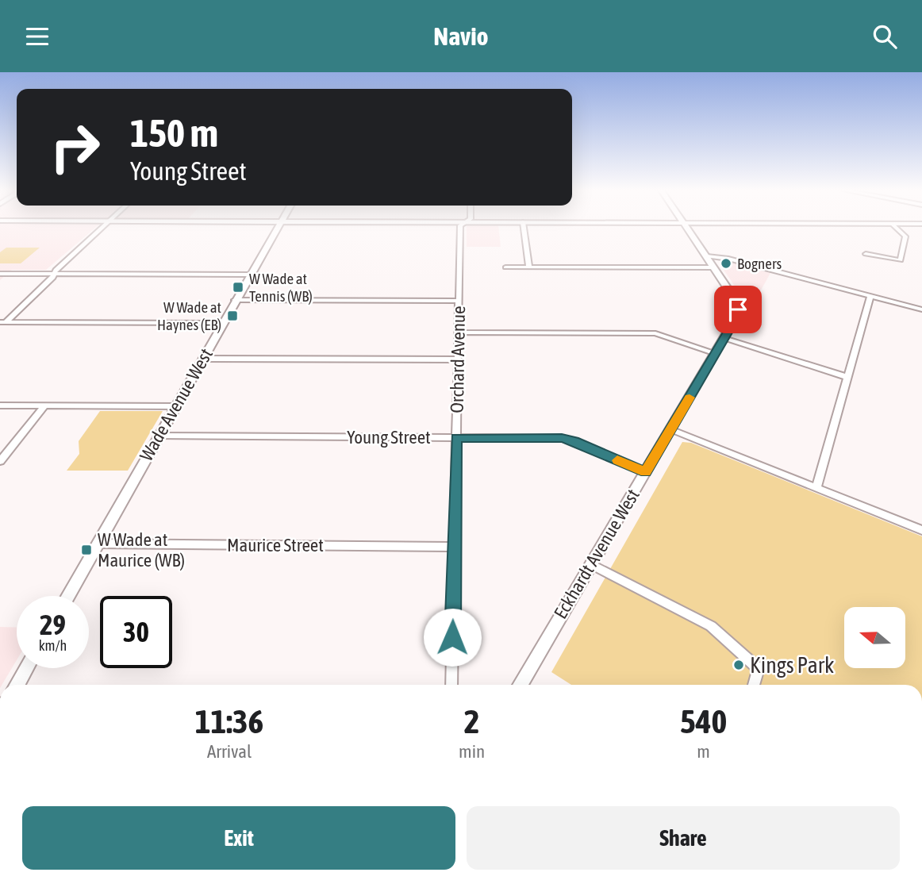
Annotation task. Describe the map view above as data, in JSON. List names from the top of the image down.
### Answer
{
  "streets": {
    "street": [
      "Orchard Avenue",
      "Wade Avenue West",
      "Young Street",
      "Maurice Street",
      "Eckhardt Avenue West"
    ]
  },
  "crossings": [
    ["Orchard Avenue", "Young Street"],
    ["Orchard Avenue", "Maurice Street"],
    ["Wade Avenue West", "Young Street"],
    ["Wade Avenue West", "Maurice Street"],
    ["Young Street", "Eckhardt Avenue West"]
  ],
  "places": {
    "other": ["Bogners", "Kings Park"],
    "transit": ["W Wade at Tennis (WB)", "W Wade at Haynes (EB)", "W Wade at Maurice (WB)"]
  },
  "north": "left",
  "page": {
    "header": "Navio",
    "turn": ["150 m", "Young Street"],
    "speed": "29 km/h",
    "limit": "30",
    "eta": [
      "11:36",
      "Arrival",
      "2",
      "min",
      "540",
      "m"
    ],
    "buttons": ["Exit", "Share"]
  }
}
